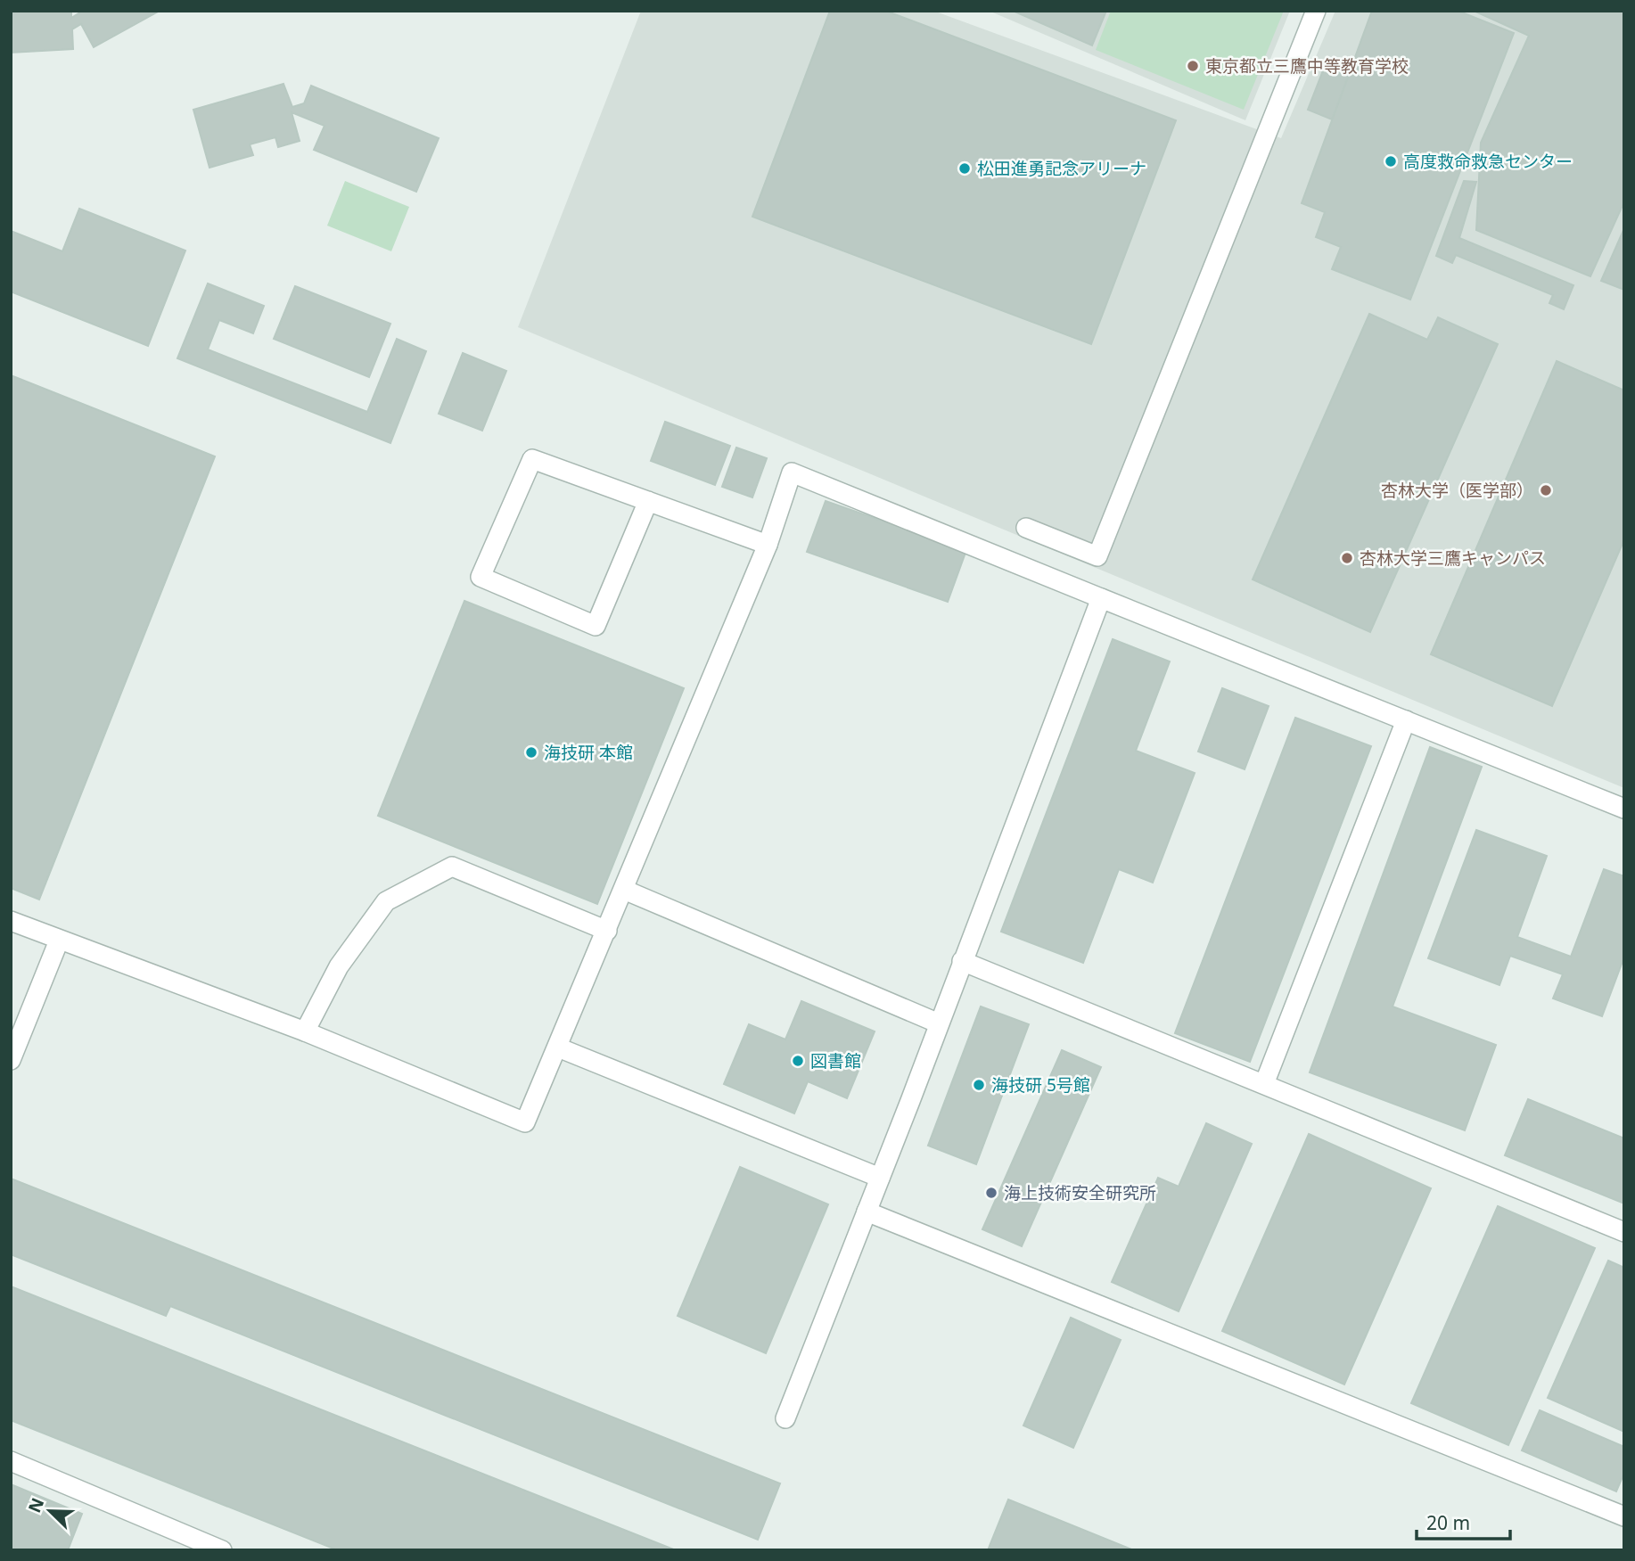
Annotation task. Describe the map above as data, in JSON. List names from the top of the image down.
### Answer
{
  "places": [
    "東京都立三鷹中等教育学校",
    "高度救命救急センター",
    "松田進勇記念アリーナ",
    "杏林大学（医学部）",
    "杏林大学三鷹キャンパス",
    "海技研 本館",
    "図書館",
    "海技研 5号館",
    "海上技術安全研究所"
  ],
  "scale_bar": "20 m",
  "north": "top left"
}
